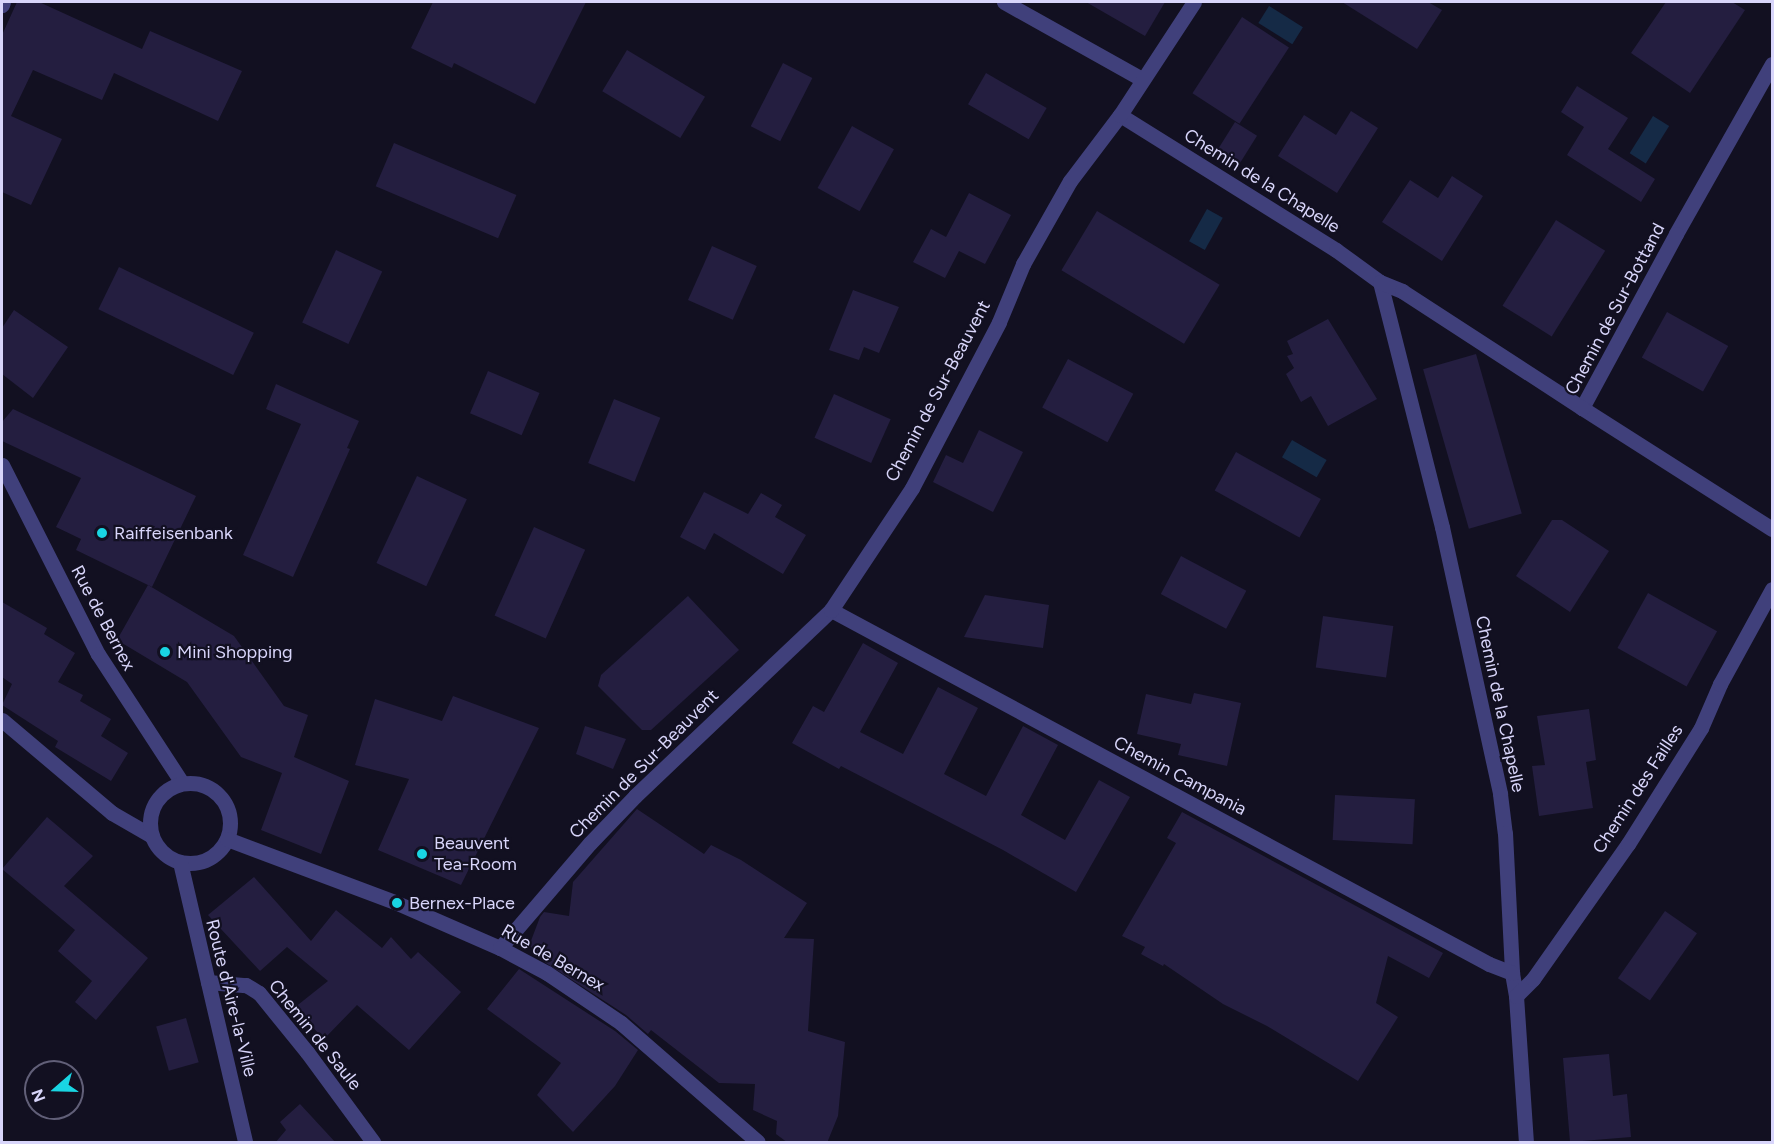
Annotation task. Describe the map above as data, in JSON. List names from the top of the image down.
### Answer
{
  "streets": {
    "street": [
      "Chemin de la Chapelle",
      "Chemin de Sur-Bottand",
      "Chemin de Sur-Beauvent",
      "Rue de Bernex",
      "Chemin Campania",
      "Chemin des Failles",
      "Route d'Aire-la-Ville",
      "Chemin de Saule"
    ]
  },
  "crossings": [
    ["Chemin de la Chapelle", "Chemin de Sur-Bottand"],
    ["Chemin de la Chapelle", "Chemin de Sur-Beauvent"],
    ["Chemin de la Chapelle", "Chemin Campania"],
    ["Chemin de la Chapelle", "Chemin des Failles"],
    ["Chemin de Sur-Beauvent", "Rue de Bernex"],
    ["Chemin de Sur-Beauvent", "Chemin Campania"],
    ["Rue de Bernex", "Route d'Aire-la-Ville"],
    ["Route d'Aire-la-Ville", "Chemin de Saule"]
  ],
  "places": [
    "Raiffeisenbank",
    "Mini Shopping",
    "Beauvent Tea-Room",
    "Bernex-Place"
  ],
  "north": "left"
}
